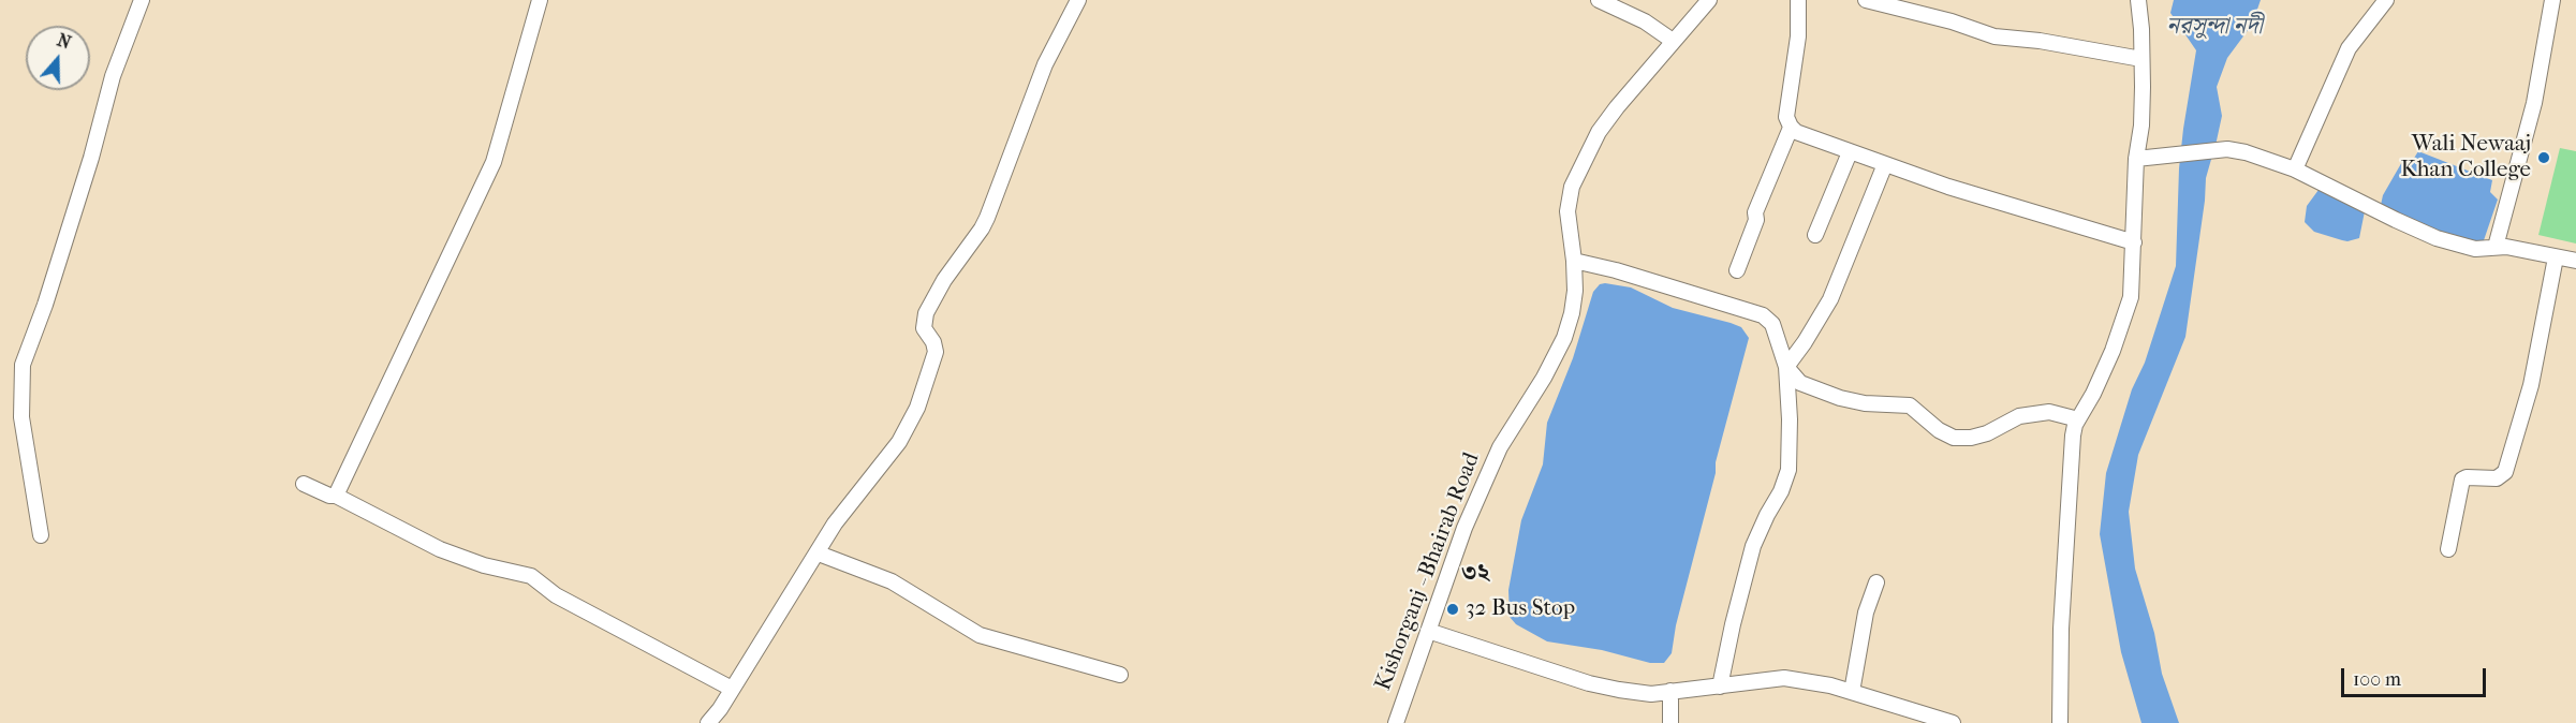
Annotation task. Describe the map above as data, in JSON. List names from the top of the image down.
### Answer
{
  "streets": {
    "street": ["Kishorganj - Bhairab Road"]
  },
  "districts": ["৩২"],
  "water": ["নরসুন্দা নদী"],
  "places": ["Wali Newaaj Khan College", "32 Bus Stop"],
  "scale_bar": "100 m",
  "north": "top"
}
